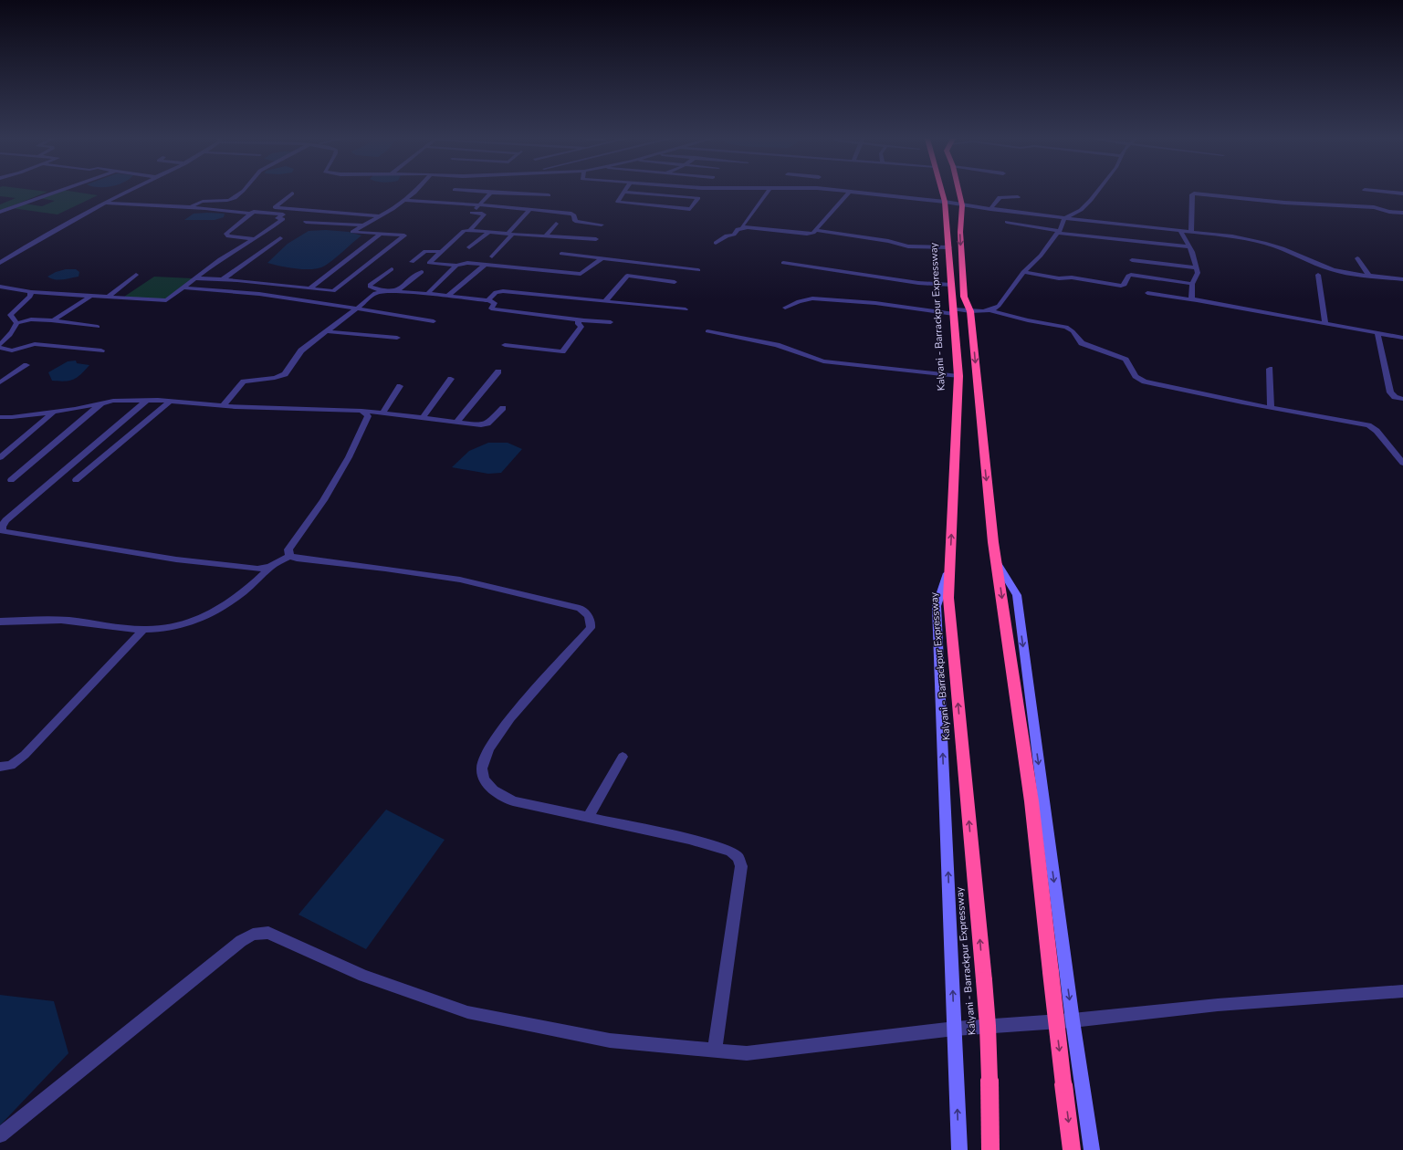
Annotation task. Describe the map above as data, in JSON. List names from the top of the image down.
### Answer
{
  "streets": {
    "highway": ["Kalyani - Barrackpur Expressway"]
  }
}
